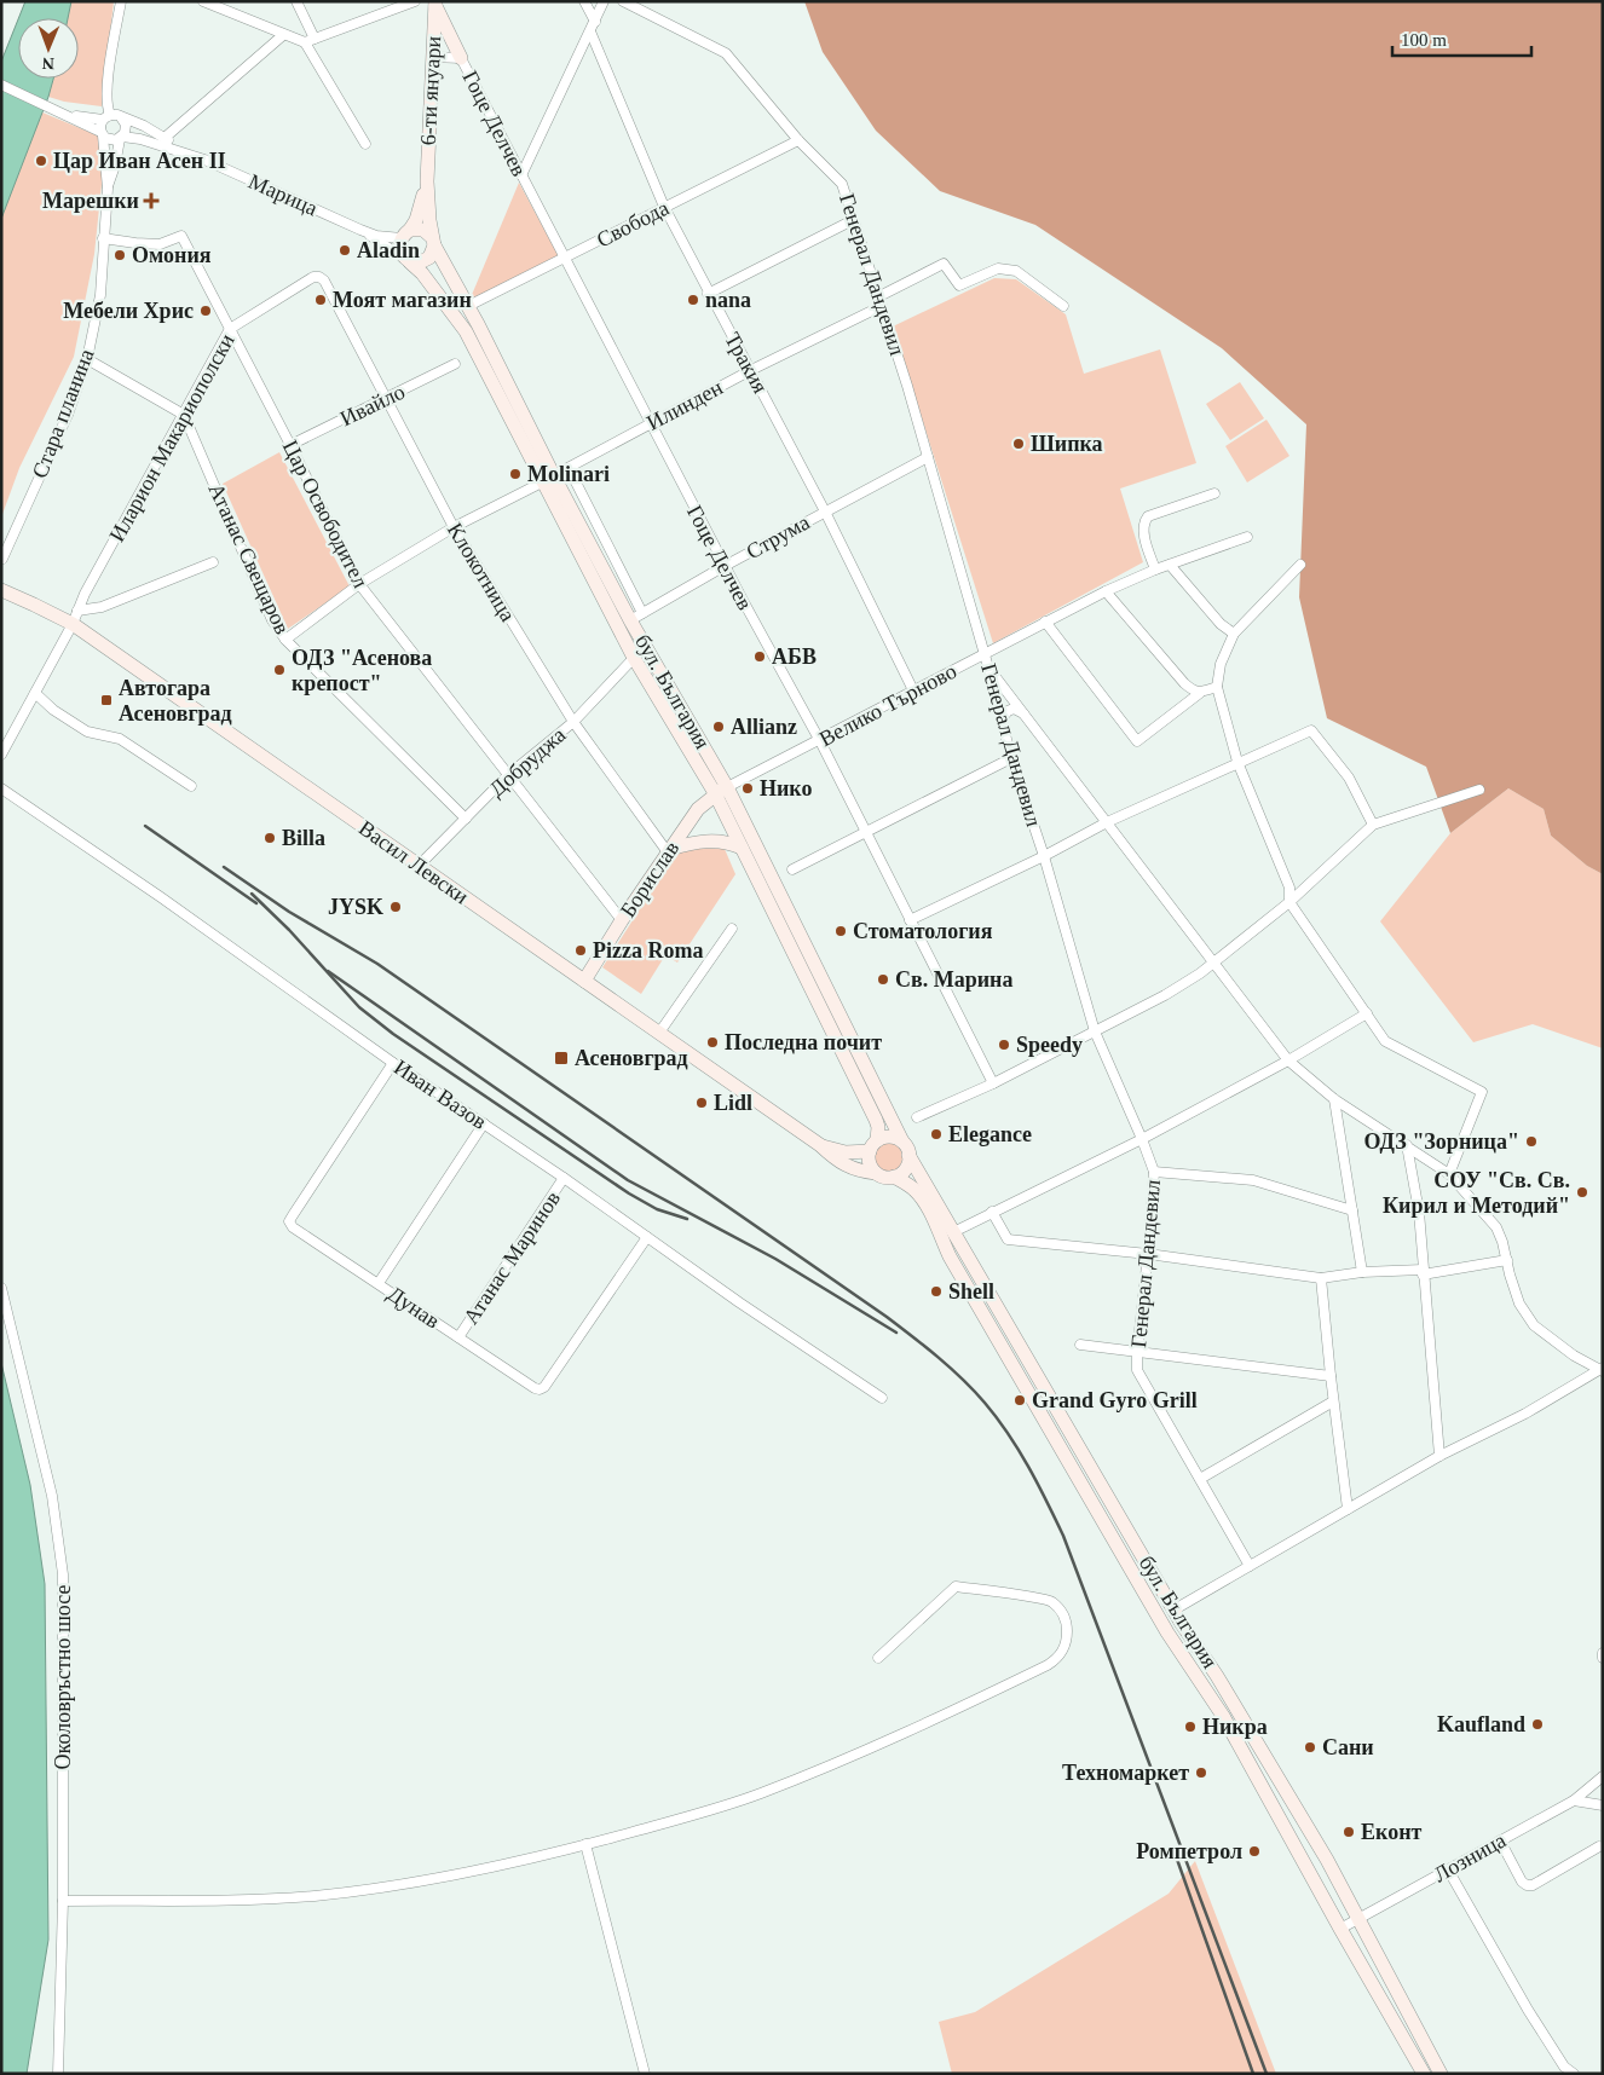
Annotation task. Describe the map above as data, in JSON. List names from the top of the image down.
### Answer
{
  "streets": {
    "main road": [
      "6-ти януари",
      "бул. България",
      "Васил Левски",
      "Борислав"
    ],
    "street": [
      "Гоце Делчев",
      "Марица",
      "Свобода",
      "Генерал Дандевил",
      "Тракия",
      "Ивайло",
      "Илинден",
      "Стара планина",
      "Иларион Макариополски",
      "Цар Освободител",
      "Струма",
      "Атанас Свещаров",
      "Клокотница",
      "Велико Търново",
      "Добруджа",
      "Иван Вазов",
      "Атанас Маринов",
      "Дунав",
      "Околовръстно шосе",
      "Лозница"
    ]
  },
  "crossings": [
    ["6-ти януари", "Гоце Делчев"],
    ["6-ти януари", "бул. България"],
    ["Гоце Делчев", "Свобода"],
    ["Гоце Делчев", "Илинден"],
    ["Гоце Делчев", "Струма"],
    ["Гоце Делчев", "Велико Търново"],
    ["Свобода", "Генерал Дандевил"],
    ["Свобода", "Тракия"],
    ["Свобода", "бул. България"],
    ["Генерал Дандевил", "Илинден"],
    ["Генерал Дандевил", "Струма"],
    ["Генерал Дандевил", "Велико Търново"],
    ["Тракия", "Илинден"],
    ["Тракия", "Струма"],
    ["Тракия", "Велико Търново"],
    ["Ивайло", "Цар Освободител"],
    ["Ивайло", "Клокотница"],
    ["Илинден", "Цар Освободител"],
    ["Илинден", "Атанас Свещаров"],
    ["Илинден", "Клокотница"],
    ["Илинден", "бул. България"],
    ["Стара планина", "Цар Освободител"],
    ["Иларион Макариополски", "Цар Освободител"],
    ["Иларион Макариополски", "Атанас Свещаров"],
    ["Иларион Макариополски", "Клокотница"],
    ["Иларион Макариополски", "Васил Левски"],
    ["Цар Освободител", "Добруджа"],
    ["Цар Освободител", "Борислав"],
    ["Струма", "бул. България"],
    ["Атанас Свещаров", "Добруджа"],
    ["Клокотница", "Добруджа"],
    ["Клокотница", "Борислав"],
    ["бул. България", "Велико Търново"],
    ["бул. България", "Добруджа"],
    ["бул. България", "Васил Левски"],
    ["бул. България", "Борислав"],
    ["бул. България", "Лозница"],
    ["Велико Търново", "Борислав"],
    ["Добруджа", "Васил Левски"],
    ["Васил Левски", "Борислав"],
    ["Иван Вазов", "Атанас Маринов"],
    ["Иван Вазов", "Дунав"],
    ["Атанас Маринов", "Дунав"]
  ],
  "places": {
    "other": [
      "Цар Иван Асен II",
      "Aladin",
      "Омония",
      "Моят магазин",
      "nana",
      "Мебели Хрис",
      "Шипка",
      "Molinari",
      "АБВ",
      "ОДЗ \"Асенова крепост\"",
      "Allianz",
      "Нико",
      "Billa",
      "JYSK",
      "Стоматология",
      "Pizza Roma",
      "Св. Марина",
      "Последна почит",
      "Speedy",
      "Lidl",
      "Elegance",
      "ОДЗ \"Зорница\"",
      "СОУ \"Св. Св. Кирил и Методий\"",
      "Shell",
      "Grand Gyro Grill",
      "Kaufland",
      "Никра",
      "Сани",
      "Техномаркет",
      "Еконт",
      "Ромпетрол"
    ],
    "health": ["Марешки"],
    "transit": ["Автогара Асеновград", "Асеновград"]
  },
  "scale_bar": "100 m",
  "north": "bottom"
}
